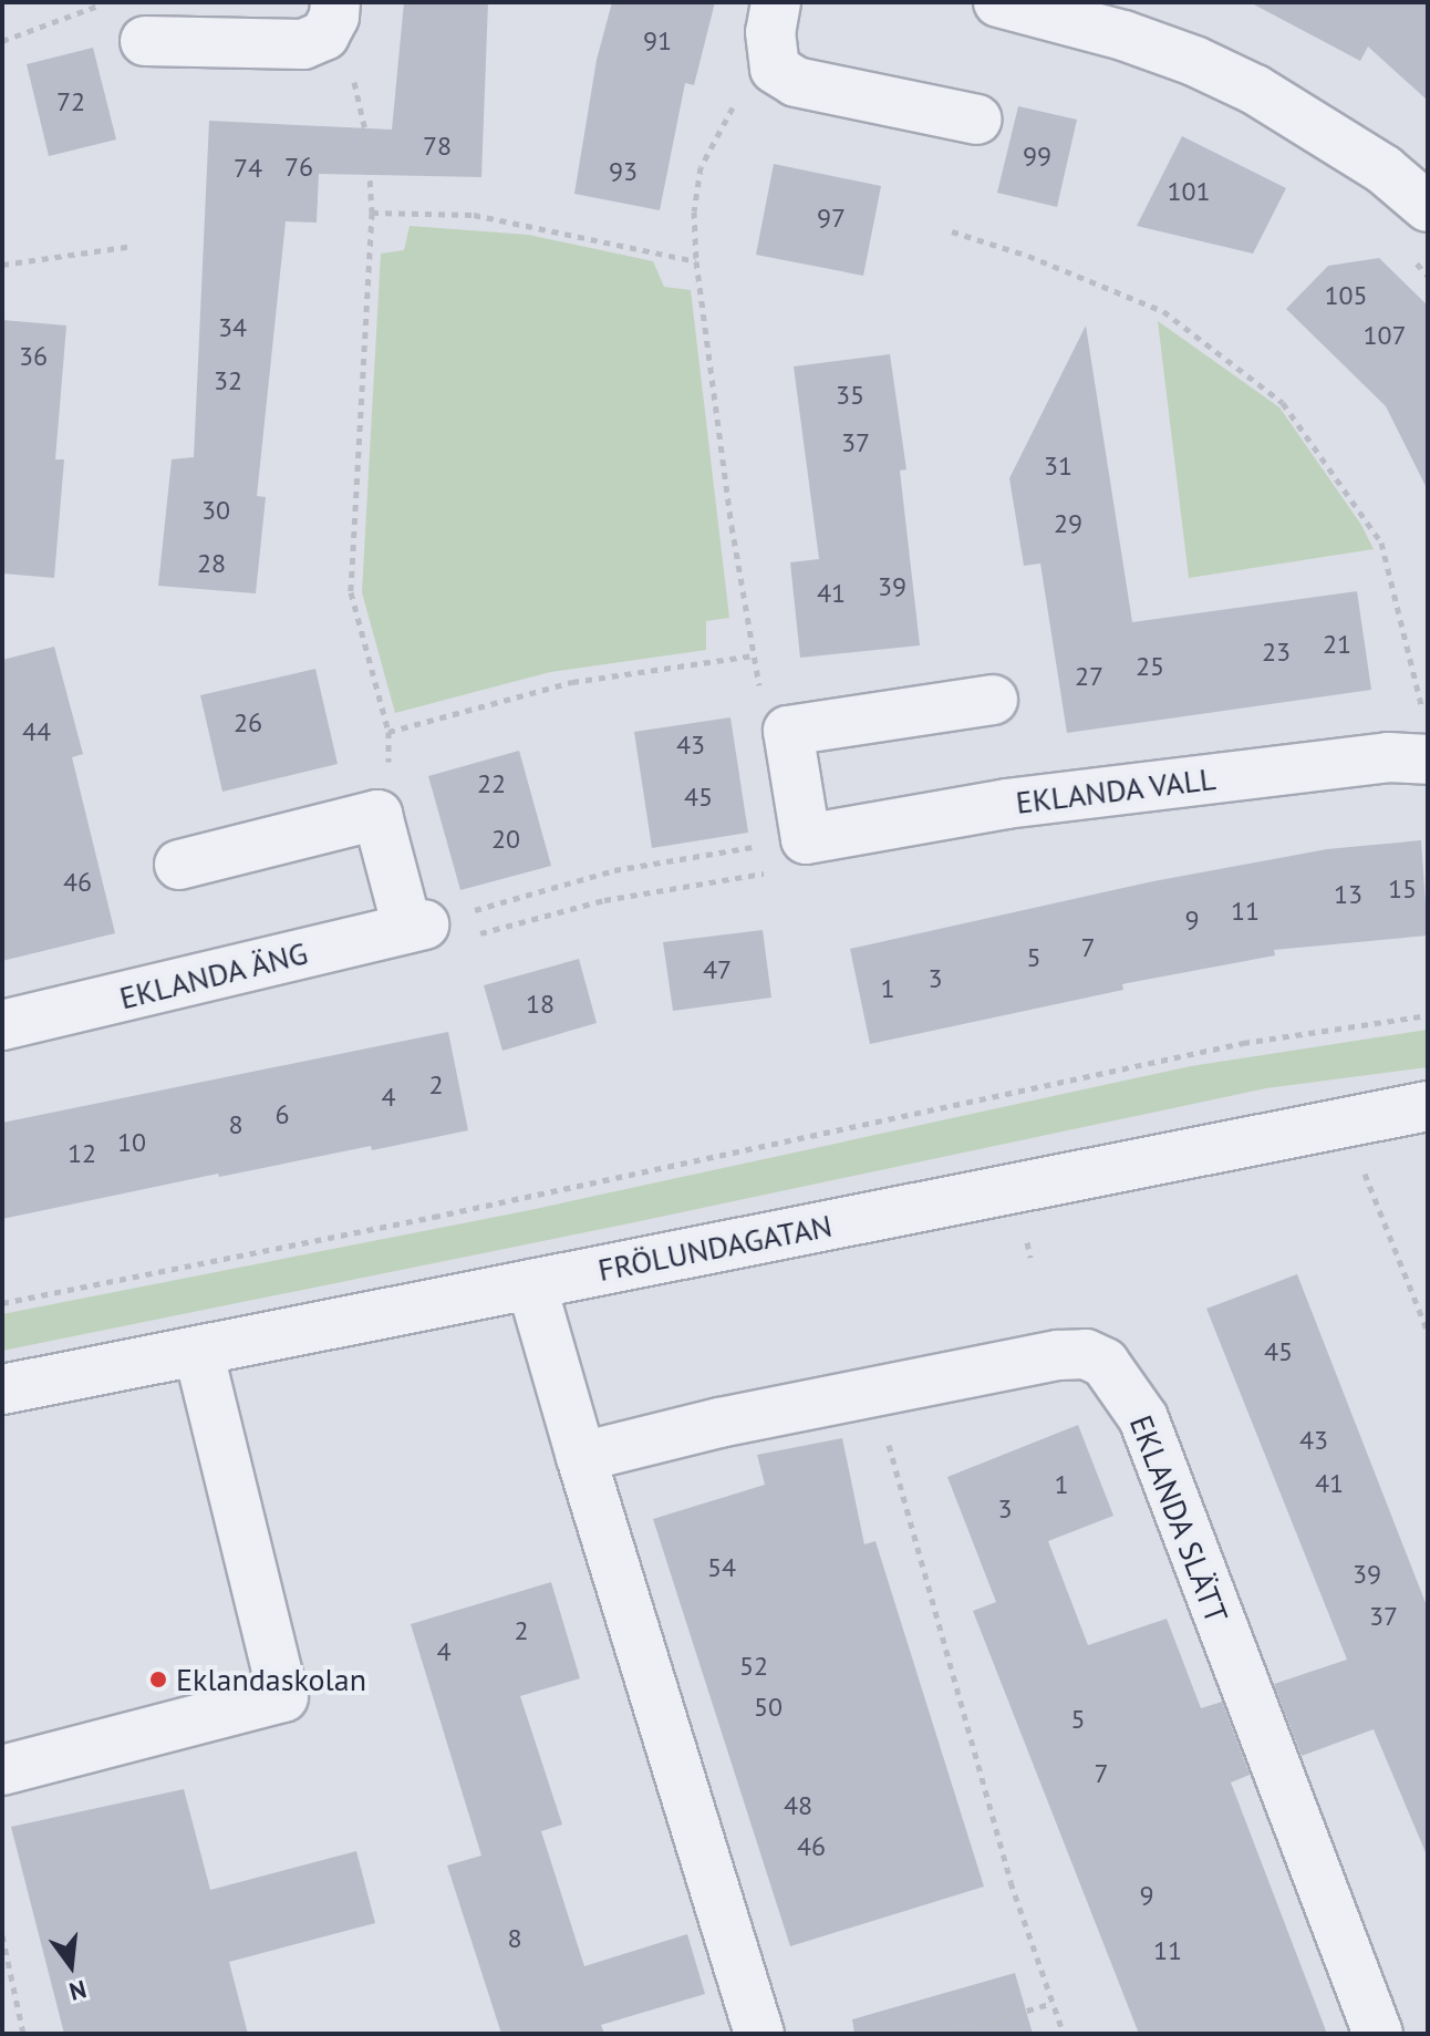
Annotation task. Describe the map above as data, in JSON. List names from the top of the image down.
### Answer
{
  "streets": {
    "street": [
      "EKLANDA VALL",
      "EKLANDA ÄNG",
      "FRÖLUNDAGATAN",
      "EKLANDA SLÄTT"
    ]
  },
  "places": ["Eklandaskolan"],
  "house_numbers": [
    "91",
    "72",
    "78",
    "99",
    "76",
    "74",
    "93",
    "101",
    "97",
    "105",
    "34",
    "107",
    "36",
    "32",
    "35",
    "37",
    "31",
    "30",
    "29",
    "28",
    "39",
    "41",
    "21",
    "23",
    "25",
    "27",
    "26",
    "44",
    "43",
    "22",
    "45",
    "20",
    "46",
    "15",
    "13",
    "11",
    "9",
    "7",
    "5",
    "47",
    "3",
    "1",
    "18",
    "2",
    "4",
    "6",
    "8",
    "10",
    "12",
    "45",
    "43",
    "41",
    "1",
    "3",
    "54",
    "39",
    "37",
    "2",
    "4",
    "52",
    "50",
    "5",
    "7",
    "48",
    "46",
    "9",
    "8",
    "11"
  ],
  "north": "bottom"
}
